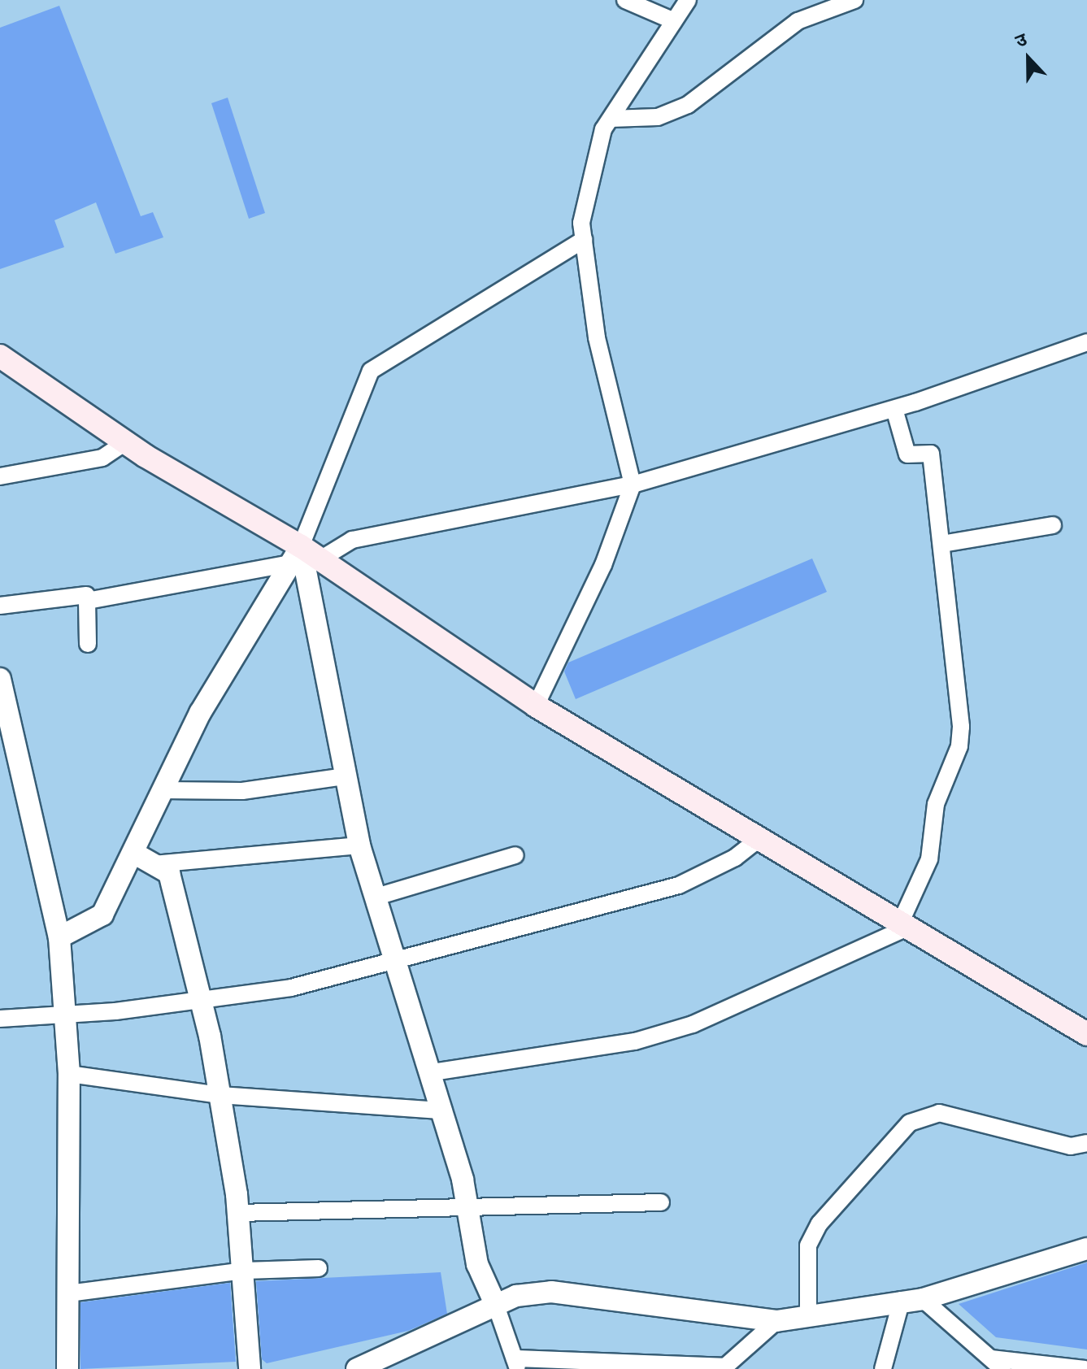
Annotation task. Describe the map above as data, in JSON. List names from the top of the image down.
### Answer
{
  "north": "top"
}
